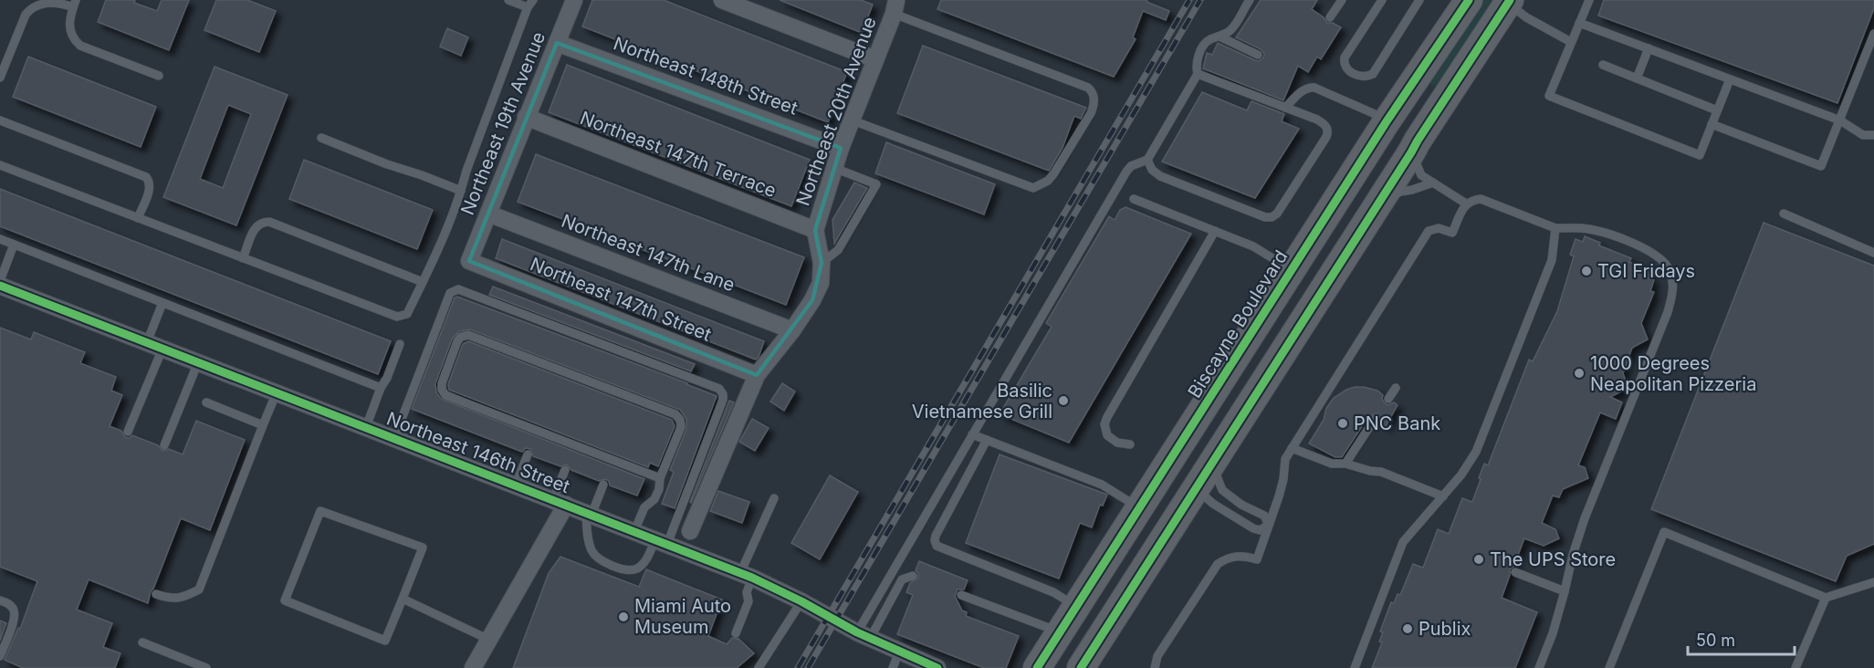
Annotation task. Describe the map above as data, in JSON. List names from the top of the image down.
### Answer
{
  "streets": {
    "main road": ["Biscayne Boulevard"],
    "street": [
      "Northeast 148th Street",
      "Northeast 20th Avenue",
      "Northeast 19th Avenue",
      "Northeast 147th Terrace",
      "Northeast 147th Lane",
      "Northeast 147th Street",
      "Northeast 146th Street"
    ]
  },
  "crossings": [
    ["Northeast 148th Street", "Northeast 20th Avenue"],
    ["Northeast 148th Street", "Northeast 19th Avenue"],
    ["Northeast 20th Avenue", "Northeast 147th Terrace"],
    ["Northeast 20th Avenue", "Northeast 147th Lane"],
    ["Northeast 20th Avenue", "Northeast 147th Street"],
    ["Northeast 19th Avenue", "Northeast 147th Terrace"],
    ["Northeast 19th Avenue", "Northeast 147th Lane"],
    ["Northeast 19th Avenue", "Northeast 147th Street"]
  ],
  "places": [
    "TGI Fridays",
    "1000 Degrees Neapolitan Pizzeria",
    "Basilic Vietnamese Grill",
    "PNC Bank",
    "The UPS Store",
    "Miami Auto Museum",
    "Publix"
  ],
  "scale_bar": "50 m"
}
